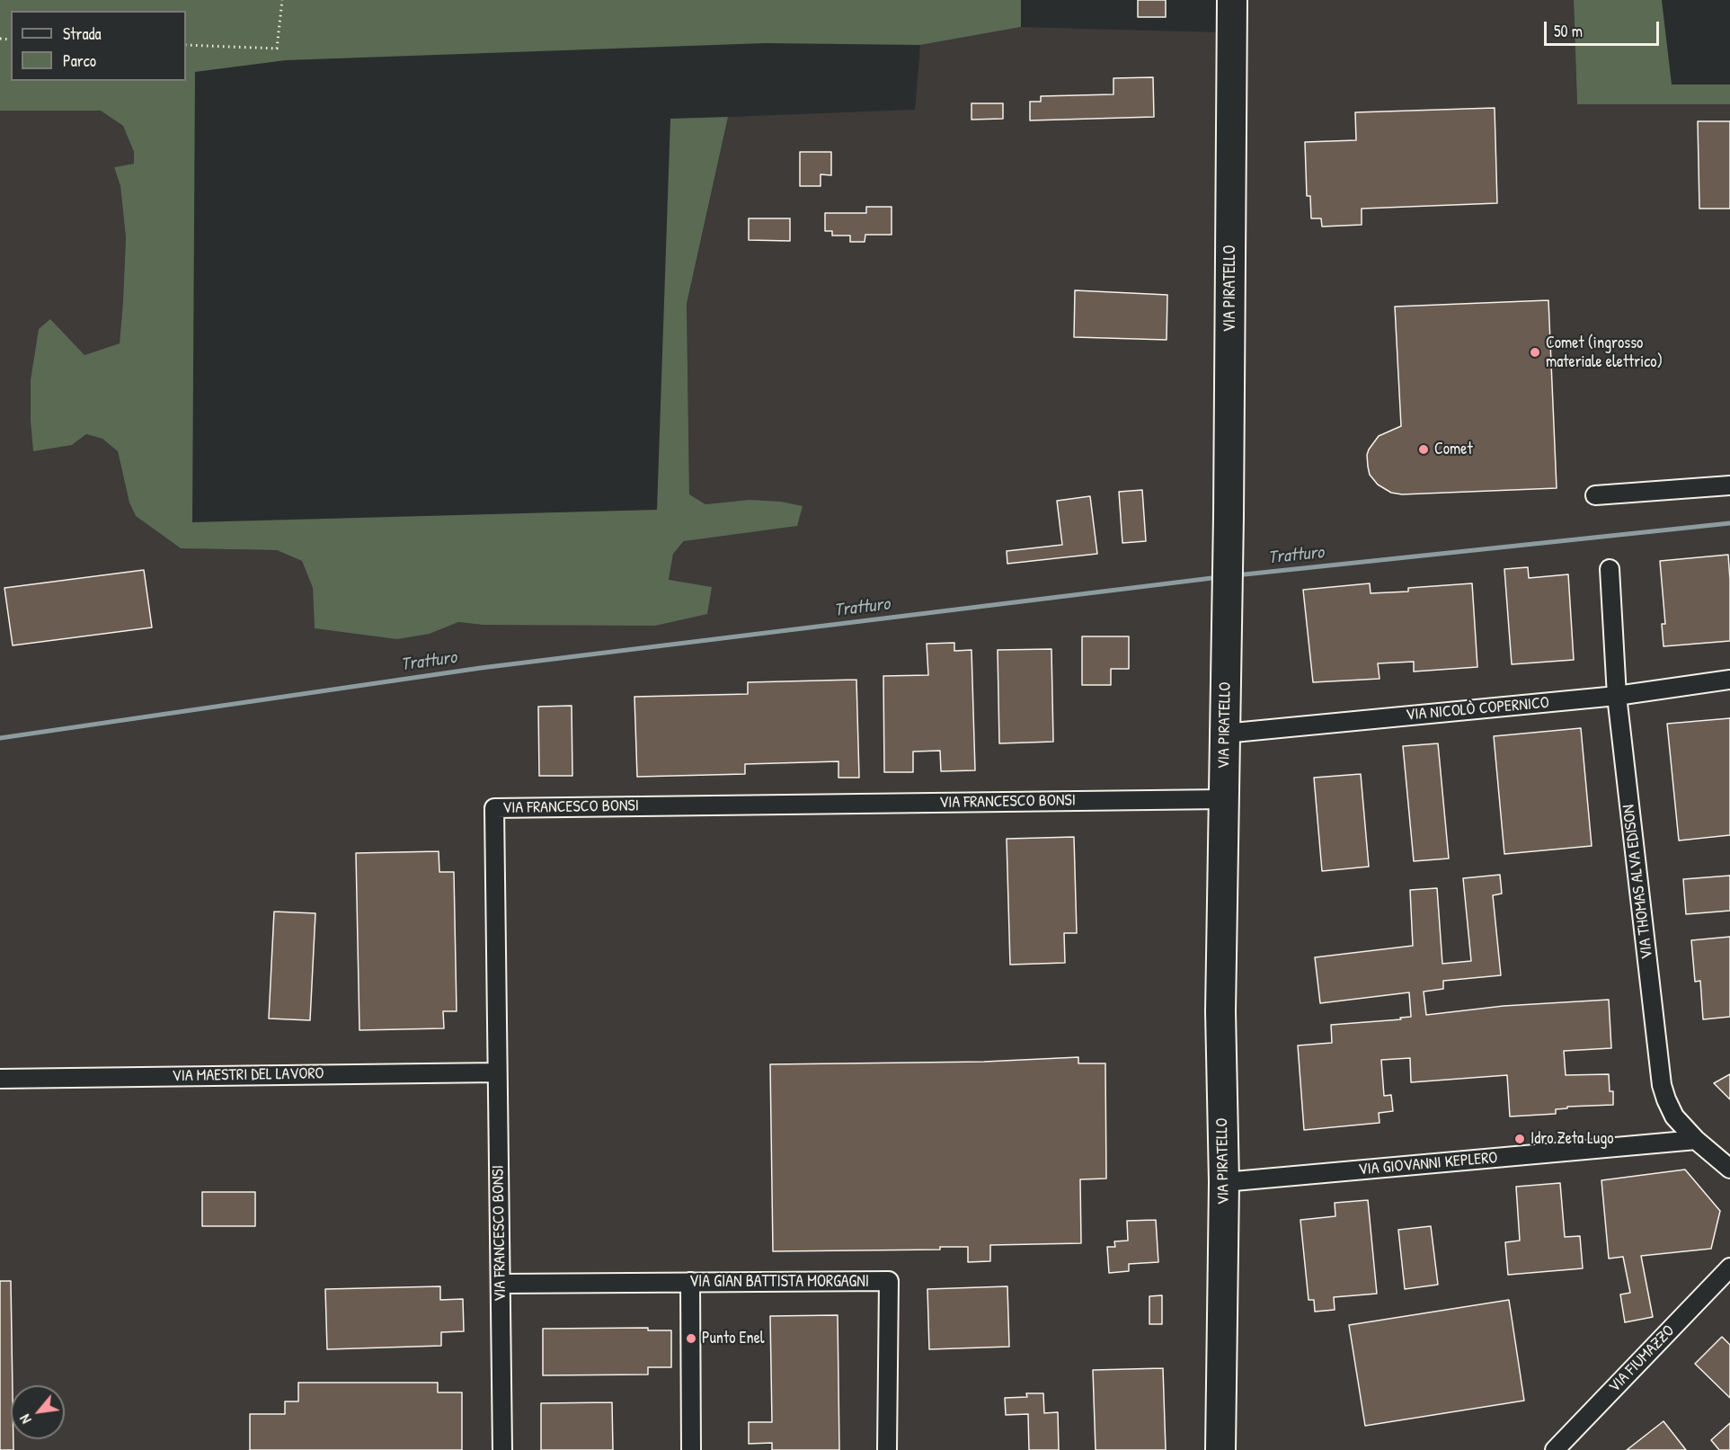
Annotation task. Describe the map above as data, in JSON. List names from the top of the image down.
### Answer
{
  "streets": {
    "main road": ["VIA PIRATELLO"],
    "street": [
      "VIA NICOLÒ COPERNICO",
      "VIA FRANCESCO BONSI",
      "VIA THOMAS ALVA EDISON",
      "VIA MAESTRI DEL LAVORO",
      "VIA GIOVANNI KEPLERO",
      "VIA GIAN BATTISTA MORGAGNI",
      "VIA FIUMAZZO"
    ]
  },
  "crossings": [
    ["VIA PIRATELLO", "VIA NICOLÒ COPERNICO"],
    ["VIA PIRATELLO", "VIA FRANCESCO BONSI"],
    ["VIA PIRATELLO", "VIA GIOVANNI KEPLERO"],
    ["VIA NICOLÒ COPERNICO", "VIA THOMAS ALVA EDISON"],
    ["VIA FRANCESCO BONSI", "VIA MAESTRI DEL LAVORO"],
    ["VIA FRANCESCO BONSI", "VIA GIAN BATTISTA MORGAGNI"],
    ["VIA THOMAS ALVA EDISON", "VIA GIOVANNI KEPLERO"]
  ],
  "water": ["Tratturo"],
  "places": [
    "Comet (ingrosso materiale elettrico)",
    "Comet",
    "Idro Zeta Lugo",
    "Punto Enel"
  ],
  "legend": ["Strada", "Parco"],
  "scale_bar": "50 m",
  "north": "bottom left"
}
